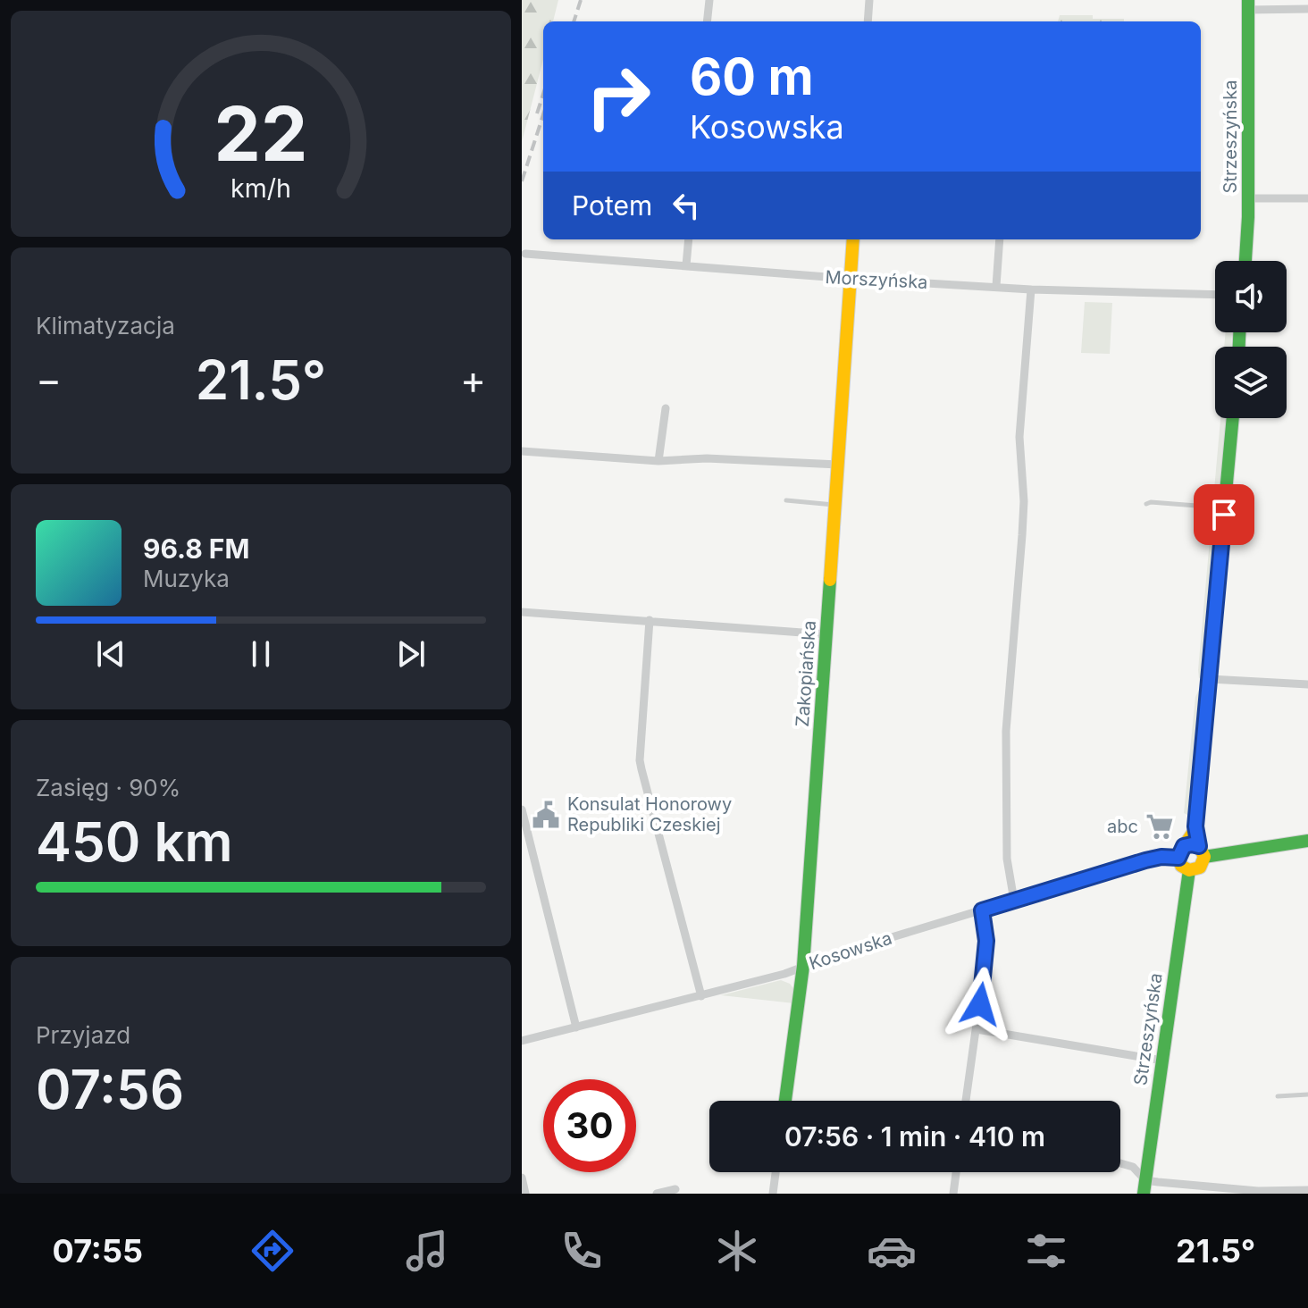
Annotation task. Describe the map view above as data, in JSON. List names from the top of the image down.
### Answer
{
  "streets": {
    "street": [
      "Strzeszyńska",
      "Morszyńska",
      "Zakopiańska",
      "Kosowska"
    ]
  },
  "crossings": [
    ["Strzeszyńska", "Kosowska"],
    ["Morszyńska", "Zakopiańska"],
    ["Zakopiańska", "Kosowska"]
  ],
  "places": {
    "public building": ["Konsulat Honorowy Republiki Czeskiej"],
    "supermarket": ["abc"]
  },
  "page": {
    "turn": ["60 m", "Kosowska"],
    "then": "Potem",
    "tile": [
      "Klimatyzacja",
      ["Zasięg · 90%", "450 km"],
      ["Przyjazd", "07:56"]
    ],
    "heat": ["−", "21.5°", "+"],
    "song": ["96.8 FM", "Muzyka"],
    "limit": "30",
    "trip": "07:56 · 1 min · 410 m",
    "tabs": ["07:55", "21.5°"],
    "gauge": ["22", "km/h"]
  }
}
